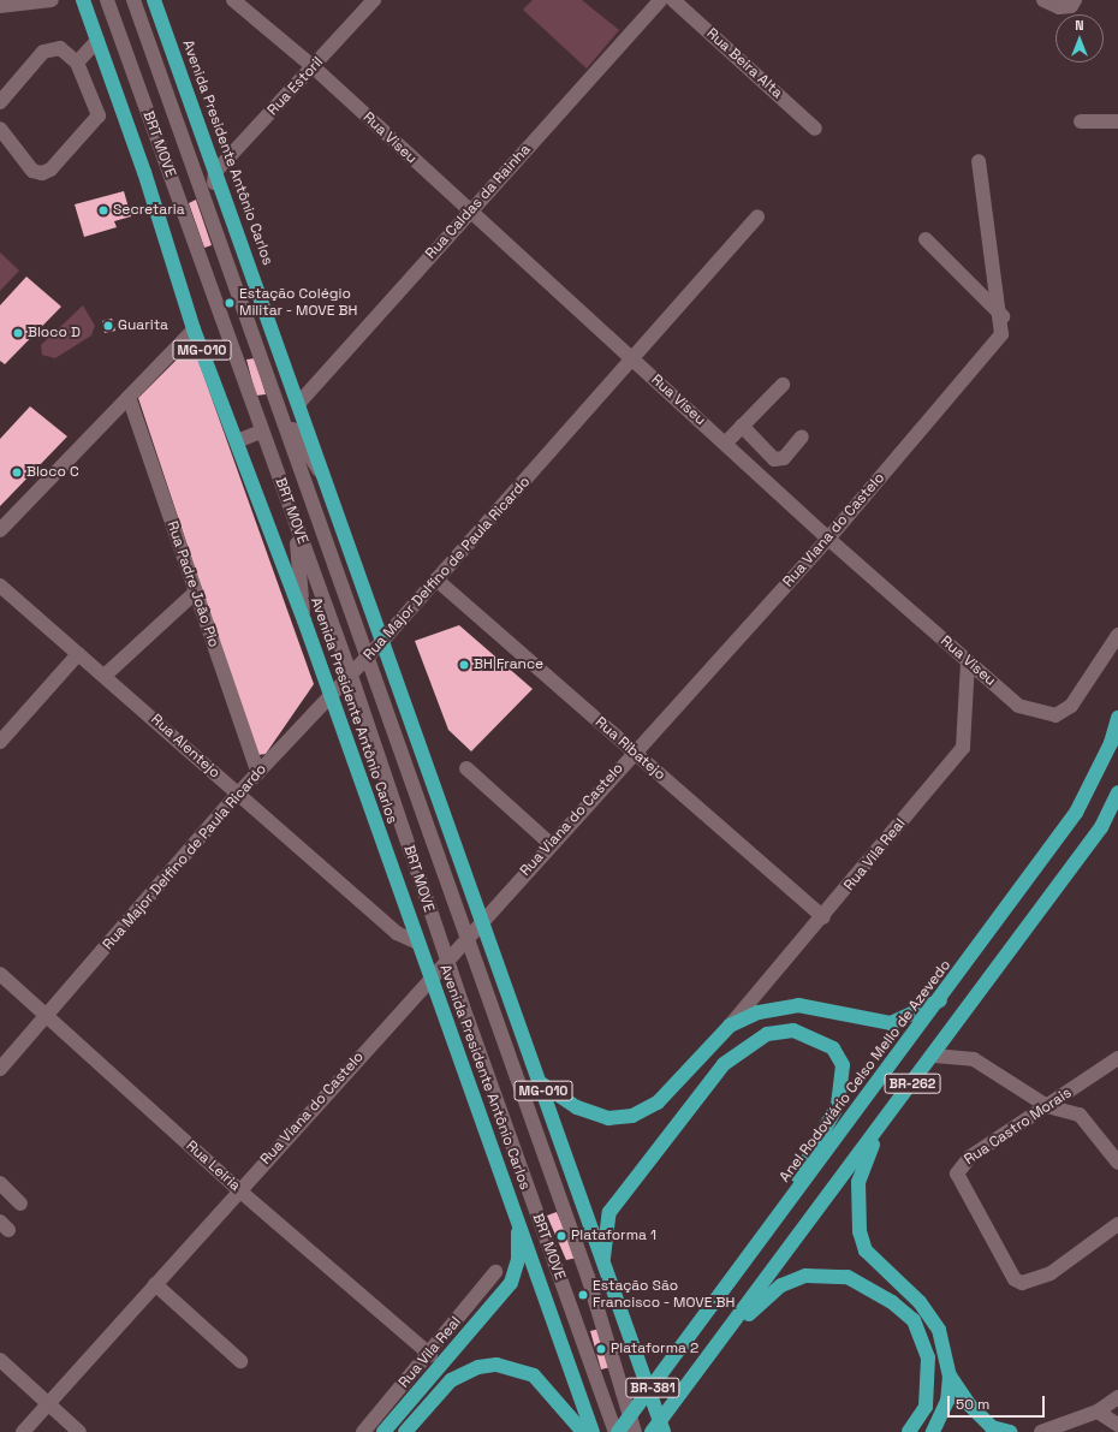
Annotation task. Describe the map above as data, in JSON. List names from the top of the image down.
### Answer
{
  "streets": {
    "highway": [
      "Avenida Presidente Antônio Carlos",
      "MG-010",
      "Anel Rodoviário Celso Mello de Azevedo",
      "BR-262",
      "BR-381"
    ],
    "street": [
      "Rua Beira Alta",
      "Rua Estoril",
      "Rua Viseu",
      "BRT MOVE",
      "Rua Caldas da Rainha",
      "Rua Viana do Castelo",
      "Rua Major Delfino de Paula Ricardo",
      "Rua Padre João Pio",
      "Rua Alentejo",
      "Rua Ribatejo",
      "Rua Vila Real",
      "Rua Castro Morais",
      "Rua Leiria"
    ]
  },
  "crossings": [
    ["Rua Estoril", "Rua Viseu"],
    ["Rua Estoril", "BRT MOVE"],
    ["Rua Estoril", "Avenida Presidente Antônio Carlos"],
    ["Rua Viseu", "Rua Caldas da Rainha"],
    ["Rua Viseu", "Rua Viana do Castelo"],
    ["Rua Viseu", "Rua Major Delfino de Paula Ricardo"],
    ["Rua Viseu", "Rua Vila Real"],
    ["BRT MOVE", "Avenida Presidente Antônio Carlos"],
    ["BRT MOVE", "Rua Viana do Castelo"],
    ["BRT MOVE", "Rua Major Delfino de Paula Ricardo"],
    ["BRT MOVE", "Anel Rodoviário Celso Mello de Azevedo"],
    ["Avenida Presidente Antônio Carlos", "Rua Caldas da Rainha"],
    ["Avenida Presidente Antônio Carlos", "Rua Viana do Castelo"],
    ["Avenida Presidente Antônio Carlos", "Rua Major Delfino de Paula Ricardo"],
    ["Avenida Presidente Antônio Carlos", "Rua Alentejo"],
    ["Rua Viana do Castelo", "Rua Ribatejo"],
    ["Rua Viana do Castelo", "Rua Leiria"],
    ["Rua Major Delfino de Paula Ricardo", "Rua Padre João Pio"],
    ["Rua Major Delfino de Paula Ricardo", "Rua Alentejo"],
    ["Rua Major Delfino de Paula Ricardo", "Rua Ribatejo"],
    ["Rua Major Delfino de Paula Ricardo", "Rua Leiria"],
    ["Rua Ribatejo", "Rua Vila Real"],
    ["Rua Vila Real", "Rua Leiria"],
    ["BR-262", "BR-381"]
  ],
  "places": [
    "Secretaria",
    "Estação Colégio Militar - MOVE BH",
    "Guarita",
    "Bloco D",
    "Bloco C",
    "BH France",
    "Plataforma 1",
    "Estação São Francisco - MOVE BH",
    "Plataforma 2"
  ],
  "scale_bar": "50 m",
  "north": "top"
}
